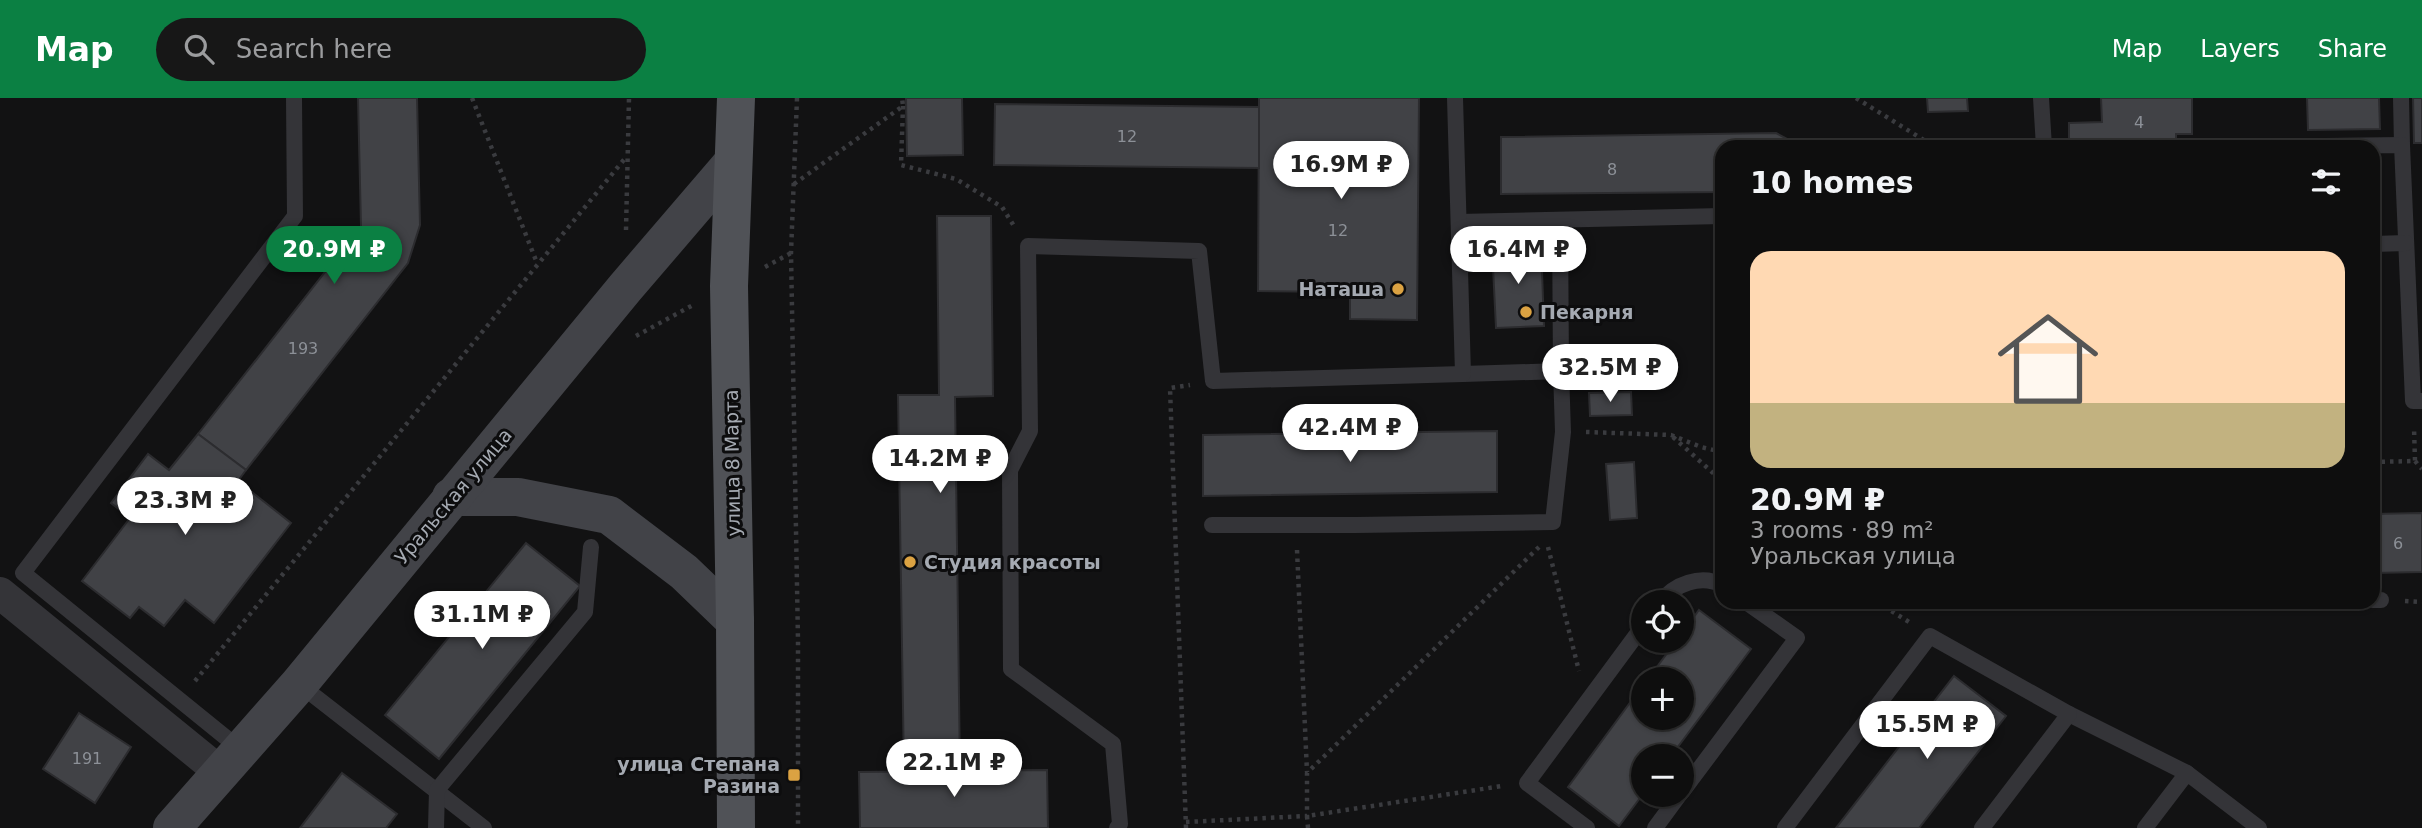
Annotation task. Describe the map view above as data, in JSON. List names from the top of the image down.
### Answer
{
  "streets": {
    "main road": ["улица 8 Марта"],
    "street": ["Уральская улица"]
  },
  "crossings": [
    ["улица 8 Марта", "Уральская улица"]
  ],
  "places": {
    "other": ["Наташа", "Пекарня", "Студия красоты"],
    "transit": ["улица Степана Разина"]
  },
  "house_numbers": [
    "4",
    "12",
    "8",
    "12",
    "193",
    "6",
    "191"
  ],
  "page": {
    "header": "Map",
    "search": "Search here",
    "nav": ["Map", "Layers", "Share"],
    "heading": "10 homes",
    "price": [
      "16.9M ₽",
      "20.9M ₽",
      "16.4M ₽",
      "32.5M ₽",
      "42.4M ₽",
      "14.2M ₽",
      "23.3M ₽",
      "31.1M ₽",
      "15.5M ₽",
      "22.1M ₽"
    ],
    "list": [
      {
        "name": "20.9M ₽",
        "note": "3 rooms · 89 m² · Уральская улица"
      }
    ],
    "map_buttons": ["+", "−"]
  }
}
